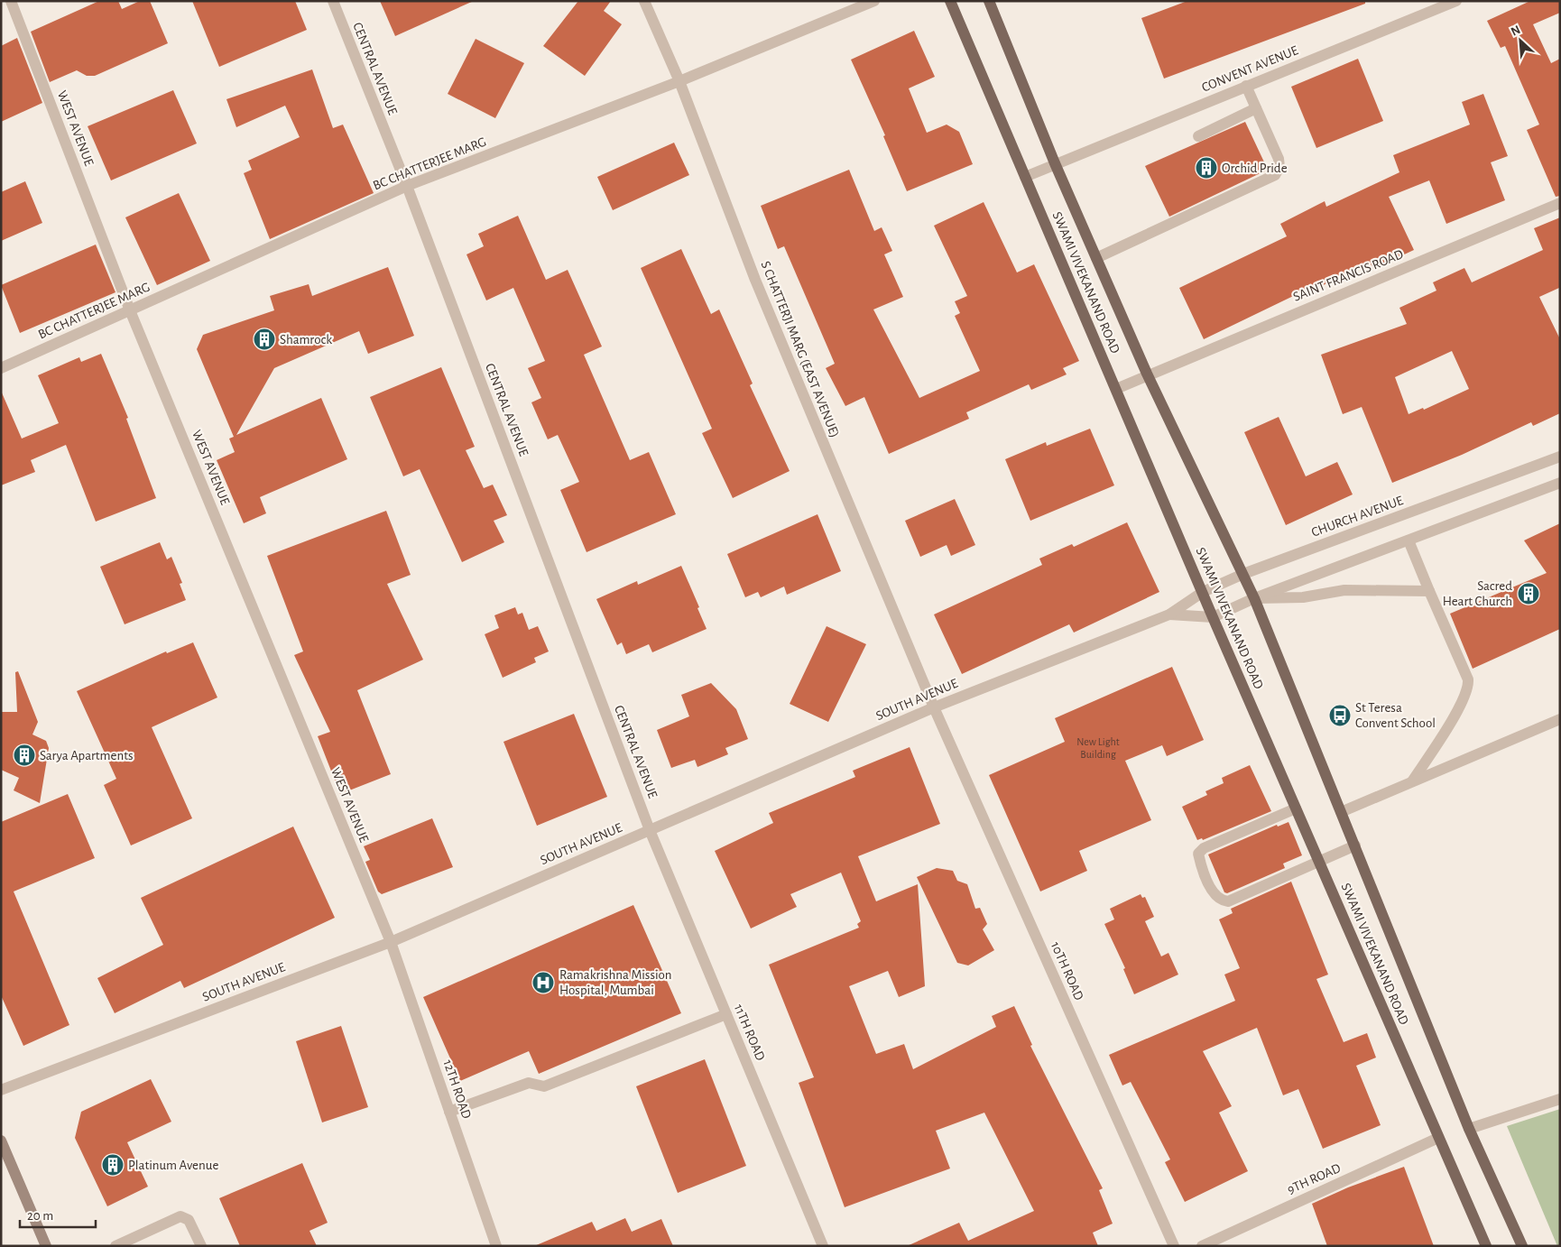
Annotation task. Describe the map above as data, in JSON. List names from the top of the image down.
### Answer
{
  "streets": {
    "main road": ["SWAMI VIVEKANAND ROAD"],
    "street": [
      "CENTRAL AVENUE",
      "CONVENT AVENUE",
      "WEST AVENUE",
      "BC CHATTERJEE MARG",
      "SAINT FRANCIS ROAD",
      "S CHATTERJI MARG (EAST AVENUE)",
      "CHURCH AVENUE",
      "SOUTH AVENUE",
      "10TH ROAD",
      "11TH ROAD",
      "12TH ROAD",
      "9TH ROAD"
    ]
  },
  "crossings": [
    ["CENTRAL AVENUE", "BC CHATTERJEE MARG"],
    ["CENTRAL AVENUE", "SOUTH AVENUE"],
    ["CENTRAL AVENUE", "11TH ROAD"],
    ["CONVENT AVENUE", "SWAMI VIVEKANAND ROAD"],
    ["WEST AVENUE", "BC CHATTERJEE MARG"],
    ["WEST AVENUE", "SOUTH AVENUE"],
    ["WEST AVENUE", "12TH ROAD"],
    ["BC CHATTERJEE MARG", "S CHATTERJI MARG (EAST AVENUE)"],
    ["SAINT FRANCIS ROAD", "SWAMI VIVEKANAND ROAD"],
    ["SWAMI VIVEKANAND ROAD", "CHURCH AVENUE"],
    ["SWAMI VIVEKANAND ROAD", "9TH ROAD"],
    ["S CHATTERJI MARG (EAST AVENUE)", "SOUTH AVENUE"],
    ["S CHATTERJI MARG (EAST AVENUE)", "10TH ROAD"],
    ["CHURCH AVENUE", "SOUTH AVENUE"],
    ["SOUTH AVENUE", "10TH ROAD"],
    ["SOUTH AVENUE", "11TH ROAD"],
    ["SOUTH AVENUE", "12TH ROAD"]
  ],
  "places": {
    "building": [
      "Orchid Pride",
      "Shamrock",
      "Sacred Heart Church",
      "Sarya Apartments",
      "Platinum Avenue"
    ],
    "bus stop": ["St Teresa Convent School"],
    "hospital": ["Ramakrishna Mission Hospital, Mumbai"]
  },
  "house_numbers": ["New Light Building"],
  "scale_bar": "20 m",
  "north": "top left"
}
